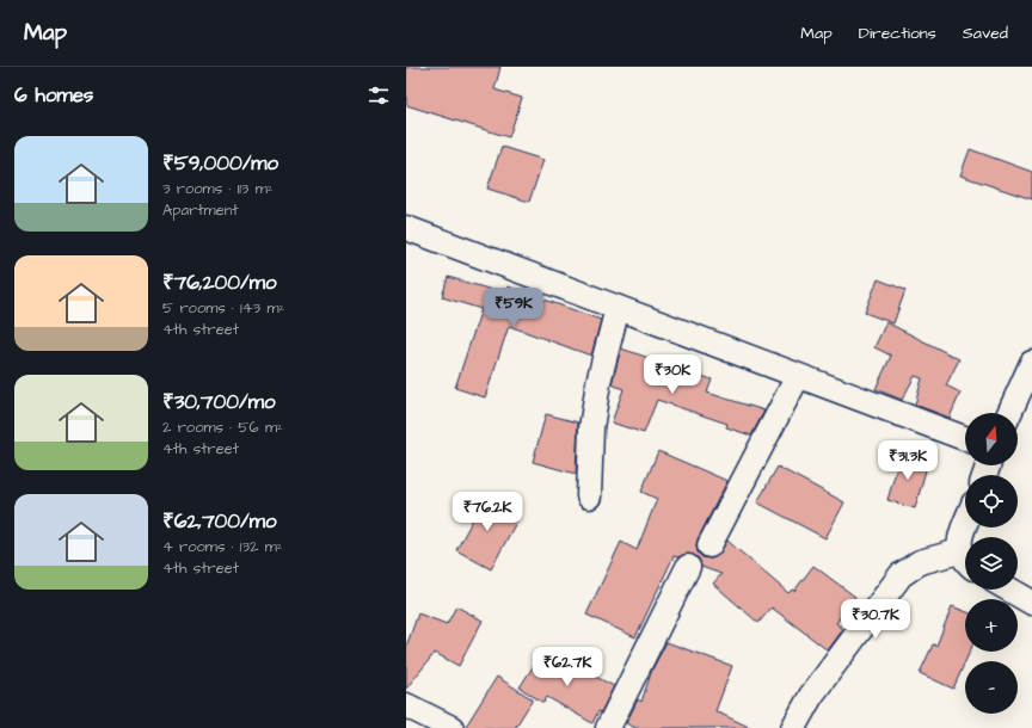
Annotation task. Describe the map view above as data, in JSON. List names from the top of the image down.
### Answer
{
  "north": "top",
  "page": {
    "header": "Map",
    "nav": ["Map", "Directions", "Saved"],
    "heading": "6 homes",
    "list": [
      {
        "name": "₹59,000/mo",
        "note": "3 rooms · 113 m² · Apartment"
      },
      {
        "name": "₹76,200/mo",
        "note": "5 rooms · 143 m² · 4th street"
      },
      {
        "name": "₹30,700/mo",
        "note": "2 rooms · 56 m² · 4th street"
      },
      {
        "name": "₹62,700/mo",
        "note": "4 rooms · 132 m² · 4th street"
      }
    ],
    "price": [
      "₹59K",
      "₹30K",
      "₹31.3K",
      "₹76.2K",
      "₹30.7K",
      "₹62.7K"
    ],
    "map_buttons": ["+", "−"]
  }
}
